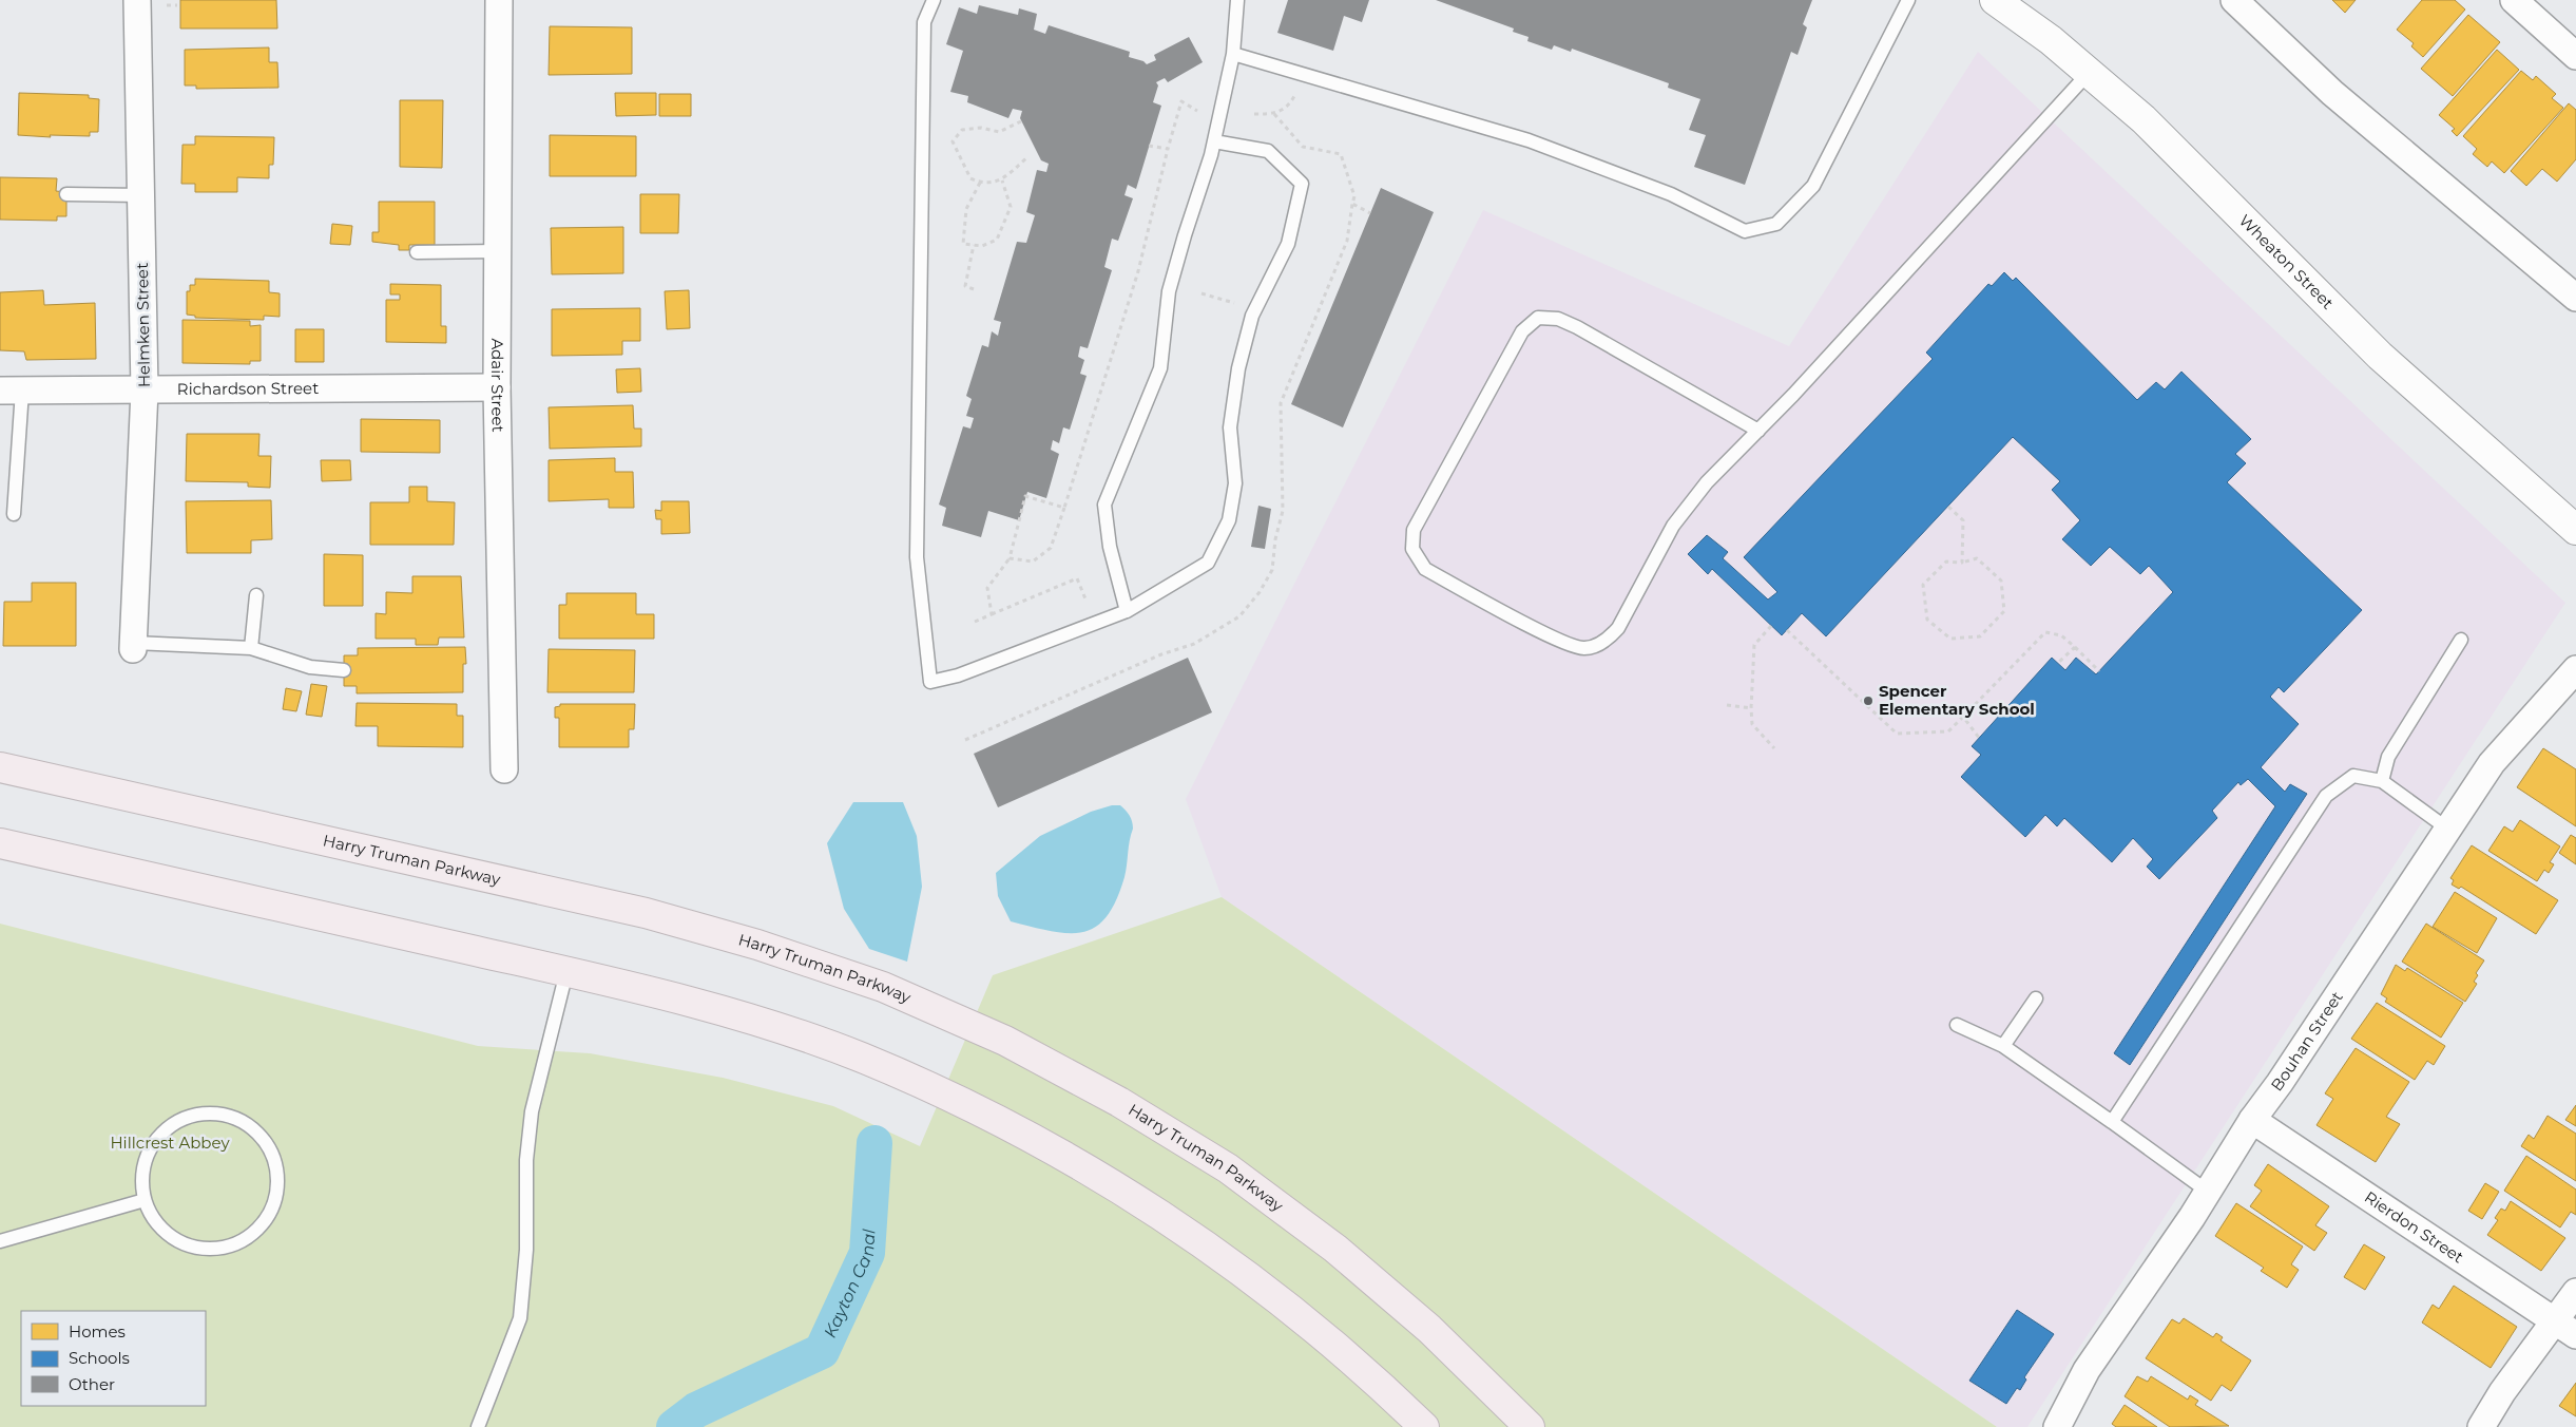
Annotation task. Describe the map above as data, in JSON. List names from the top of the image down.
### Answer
{
  "streets": {
    "highway": ["Harry Truman Parkway"],
    "main road": ["Wheaton Street"],
    "street": [
      "Helmken Street",
      "Adair Street",
      "Richardson Street",
      "Bouhan Street",
      "Rierdon Street"
    ]
  },
  "crossings": [
    ["Helmken Street", "Richardson Street"],
    ["Adair Street", "Richardson Street"],
    ["Bouhan Street", "Rierdon Street"]
  ],
  "water": ["Kayton Canal"],
  "parks": ["Hillcrest Abbey"],
  "places": ["Spencer Elementary School"],
  "legend": ["Homes", "Schools", "Other"]
}
